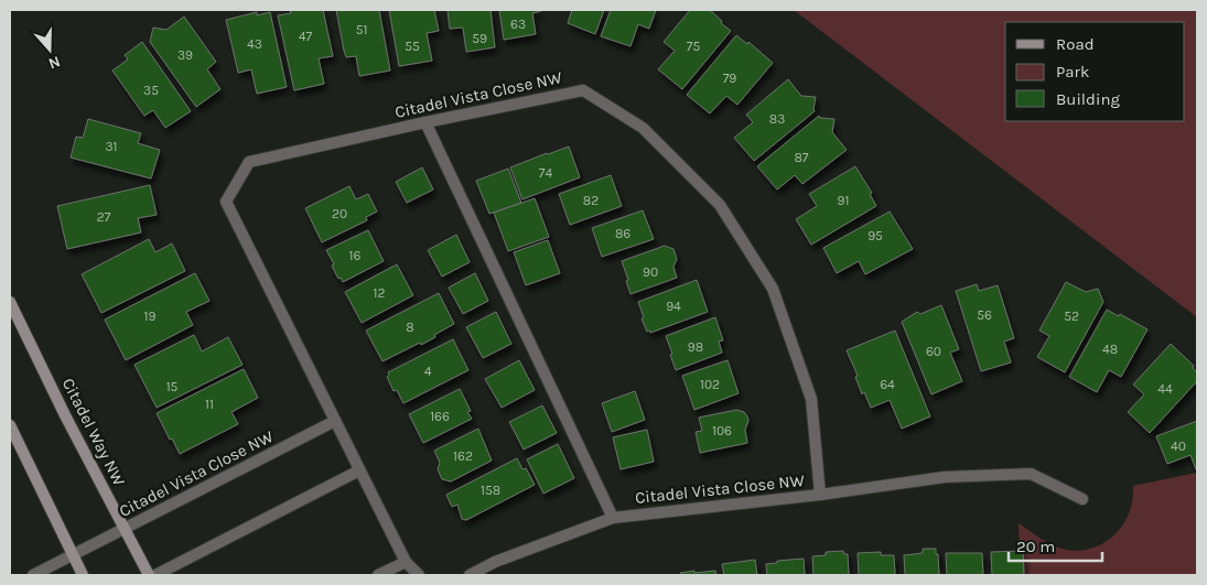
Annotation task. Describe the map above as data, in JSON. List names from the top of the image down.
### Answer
{
  "streets": {
    "street": ["Citadel Vista Close NW", "Citadel Way NW"]
  },
  "crossings": [
    ["Citadel Vista Close NW", "Citadel Way NW"]
  ],
  "house_numbers": [
    "63",
    "51",
    "47",
    "59",
    "43",
    "55",
    "75",
    "39",
    "79",
    "35",
    "83",
    "31",
    "87",
    "74",
    "82",
    "91",
    "20",
    "27",
    "86",
    "95",
    "16",
    "90",
    "12",
    "94",
    "56",
    "19",
    "52",
    "8",
    "98",
    "48",
    "60",
    "4",
    "102",
    "64",
    "15",
    "44",
    "11",
    "166",
    "106",
    "40",
    "162",
    "158"
  ],
  "legend": ["Road", "Park", "Building"],
  "scale_bar": "20 m",
  "north": "bottom"
}
